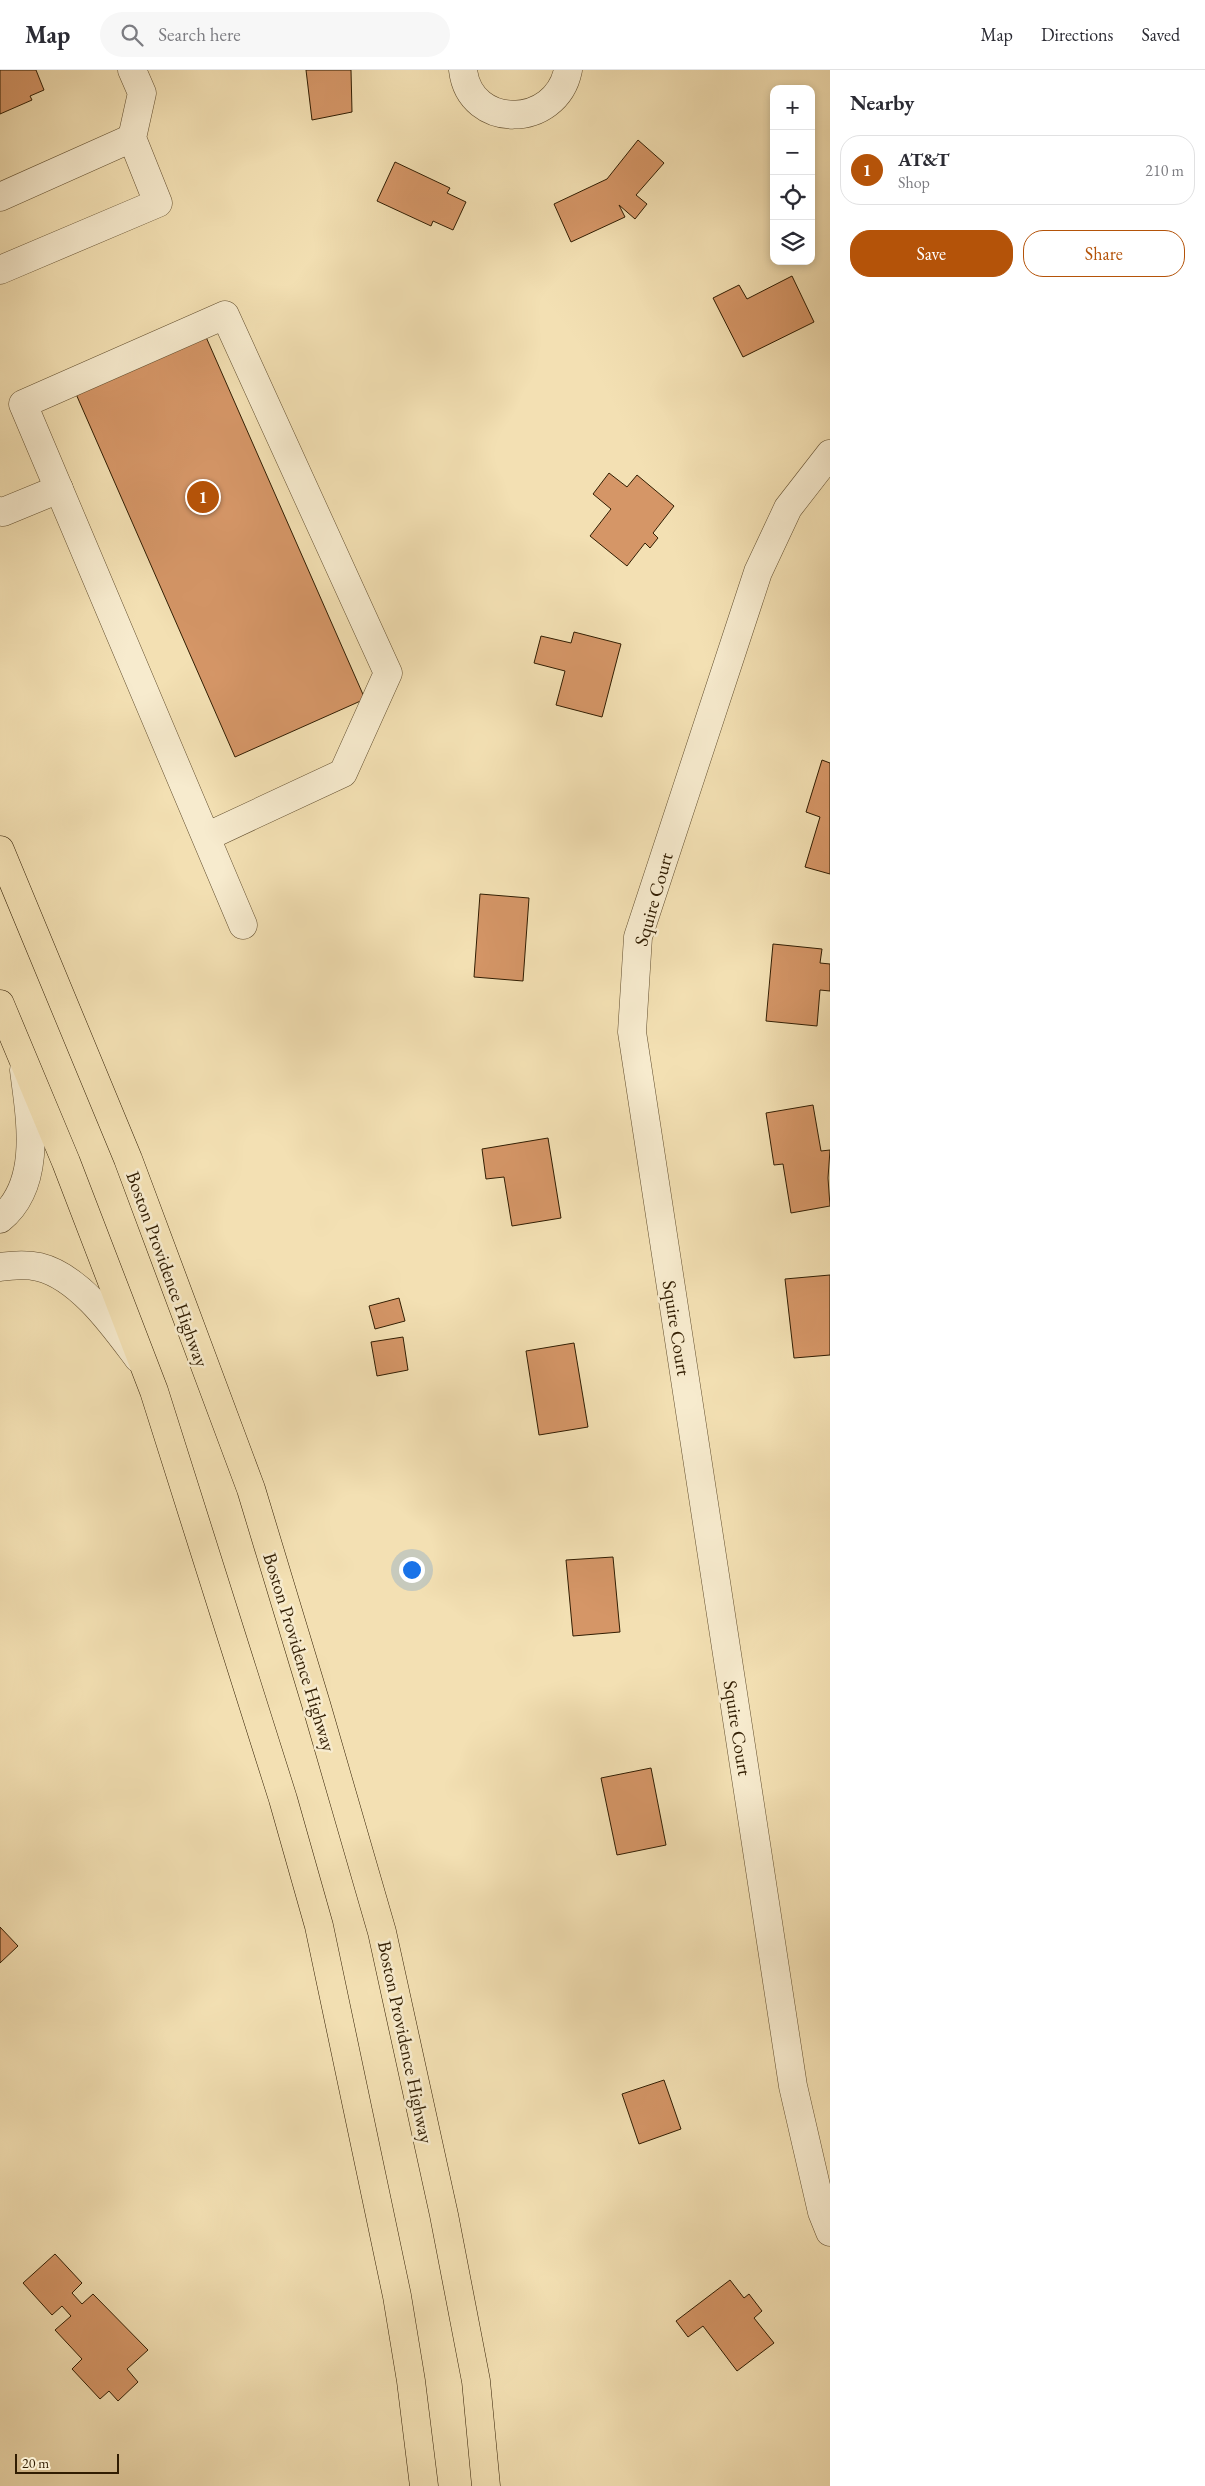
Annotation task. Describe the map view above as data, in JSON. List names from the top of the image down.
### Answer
{
  "streets": {
    "main road": ["Boston Providence Highway"],
    "street": ["Squire Court"]
  },
  "scale_bar": "20 m",
  "page": {
    "header": "Map",
    "search": "Search here",
    "nav": ["Map", "Directions", "Saved"],
    "heading": "Nearby",
    "map_buttons": ["+", "−"],
    "list": [
      {
        "mark": "1",
        "name": "AT&T",
        "note": "Shop",
        "value": "210 m"
      }
    ],
    "buttons": ["Save", "Share"],
    "pins": "1",
    "scale": "20 m"
  }
}
